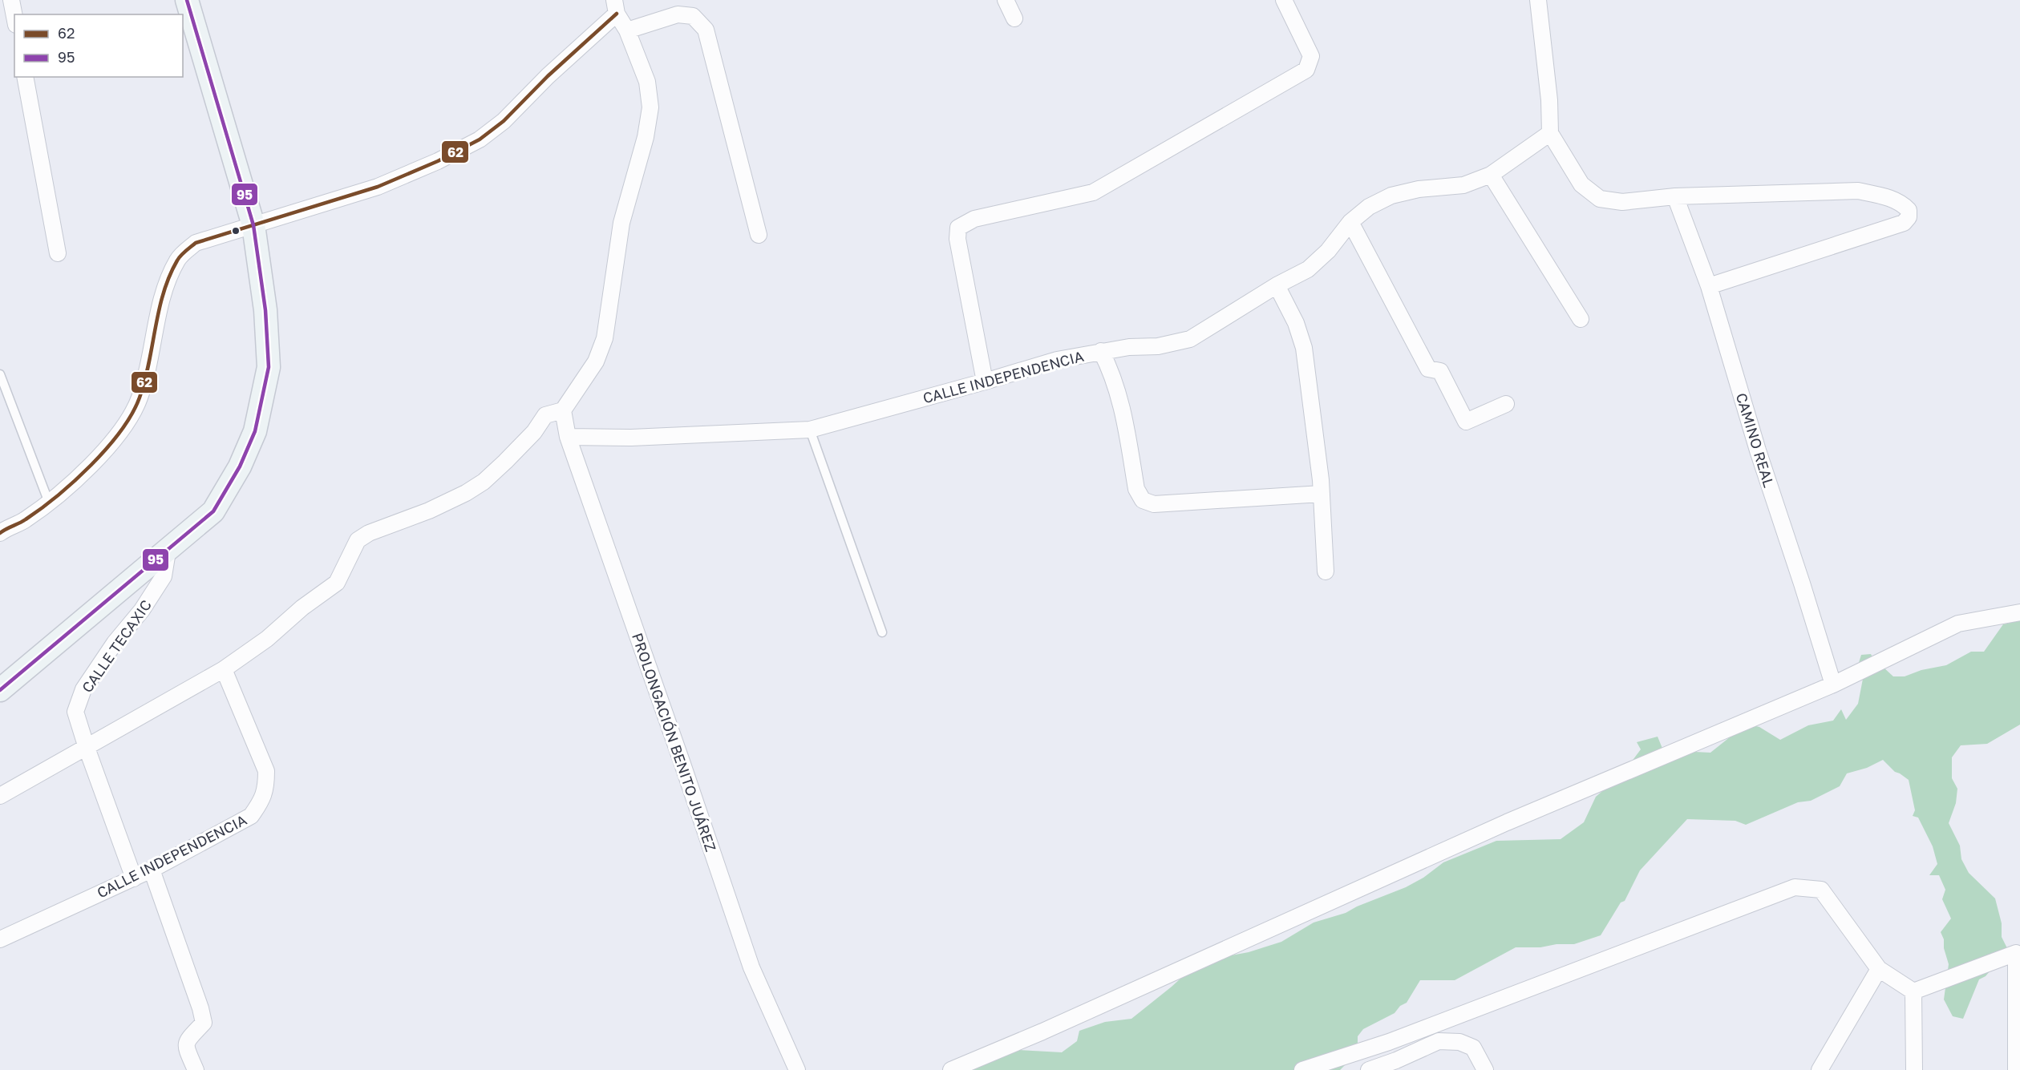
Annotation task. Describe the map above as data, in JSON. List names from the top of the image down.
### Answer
{
  "streets": {
    "street": [
      "CALLE INDEPENDENCIA",
      "CAMINO REAL",
      "CALLE TECAXIC",
      "PROLONGACIÓN BENITO JUÁREZ"
    ]
  },
  "crossings": [
    ["CALLE INDEPENDENCIA", "CALLE TECAXIC"],
    ["CALLE INDEPENDENCIA", "PROLONGACIÓN BENITO JUÁREZ"]
  ],
  "lines": ["transit line 95", "transit line 62"],
  "legend": ["62", "95"]
}
